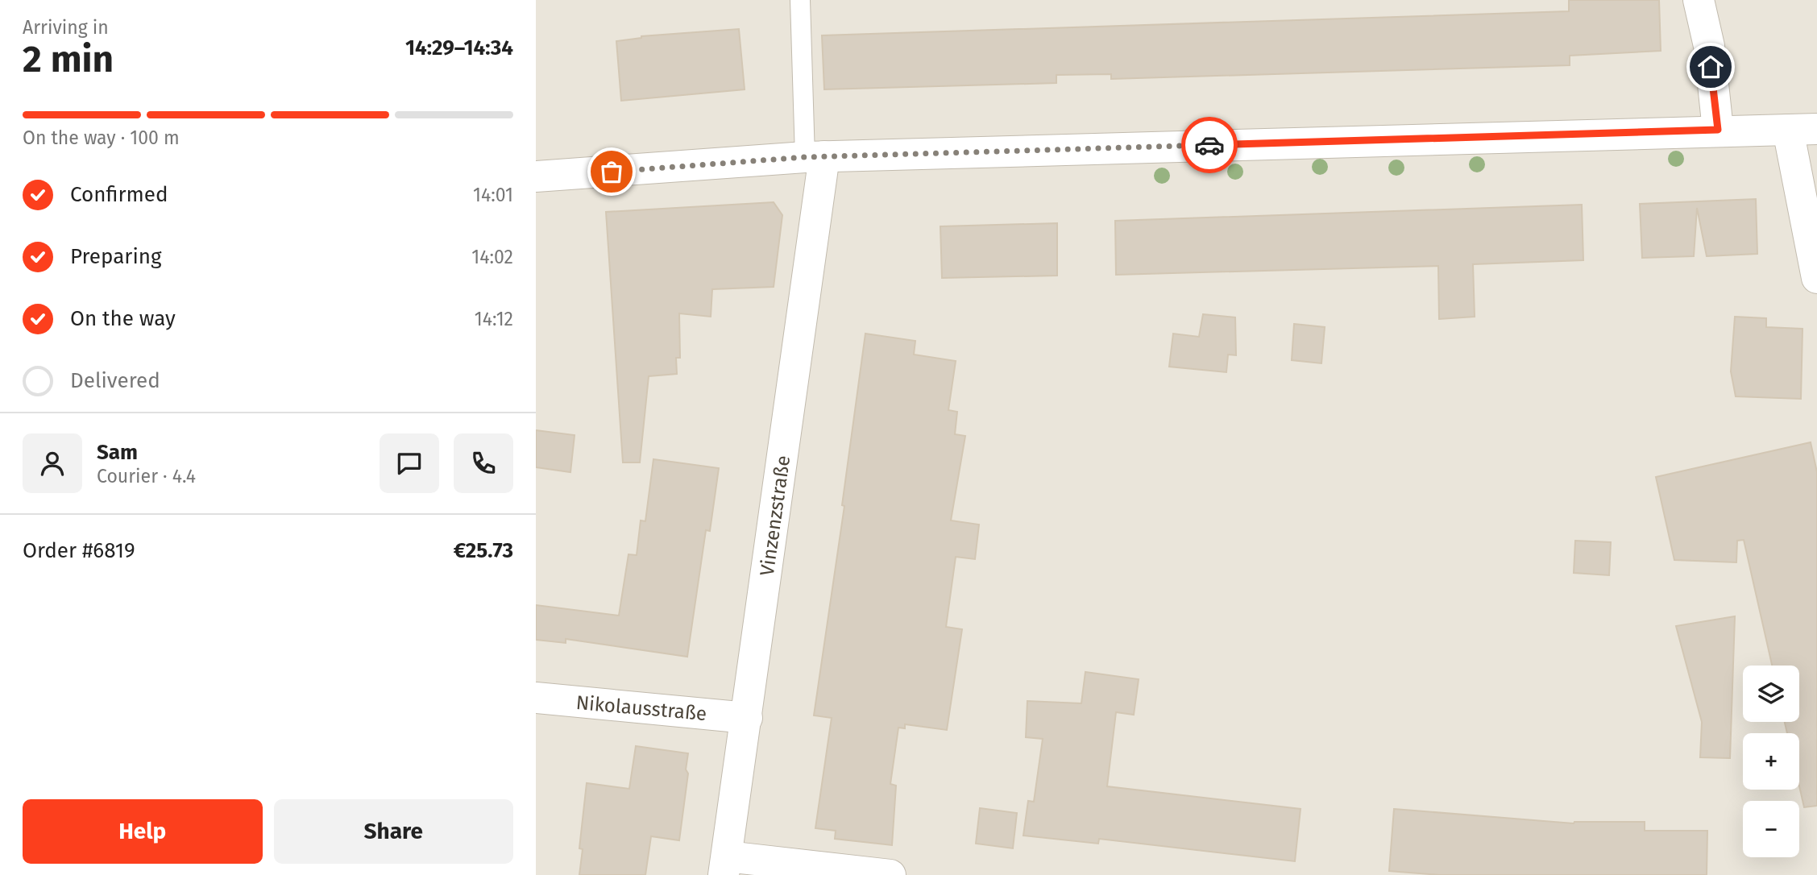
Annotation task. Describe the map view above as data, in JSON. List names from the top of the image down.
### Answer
{
  "streets": {
    "street": ["Vinzenzstraße", "Nikolausstraße"]
  },
  "crossings": [
    ["Vinzenzstraße", "Nikolausstraße"]
  ],
  "page": {
    "heading": ["2 min", "Arriving in", "14:29–14:34"],
    "panel": [
      "Sam",
      "Courier · 4.4",
      "Order #6819",
      "€25.73"
    ],
    "bar": "On the way · 100 m",
    "list": [
      ["Confirmed", "14:01"],
      ["Preparing", "14:02"],
      ["On the way", "14:12"],
      "Delivered"
    ],
    "map_buttons": ["+", "−"],
    "buttons": ["Help", "Share"]
  }
}
